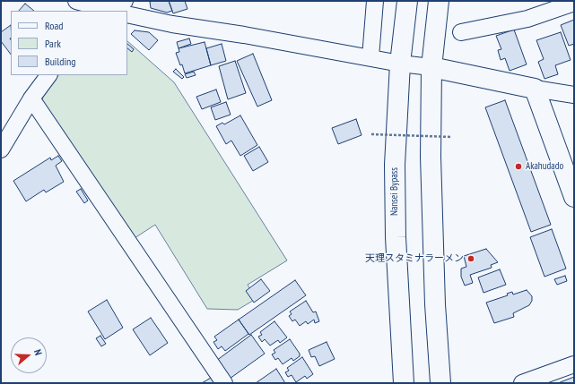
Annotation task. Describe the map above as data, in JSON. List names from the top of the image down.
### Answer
{
  "streets": {
    "main road": ["Nansei Bypass"]
  },
  "places": ["Akahudado", "天理スタミナラーメン"],
  "legend": ["Road", "Park", "Building"],
  "north": "right"
}
